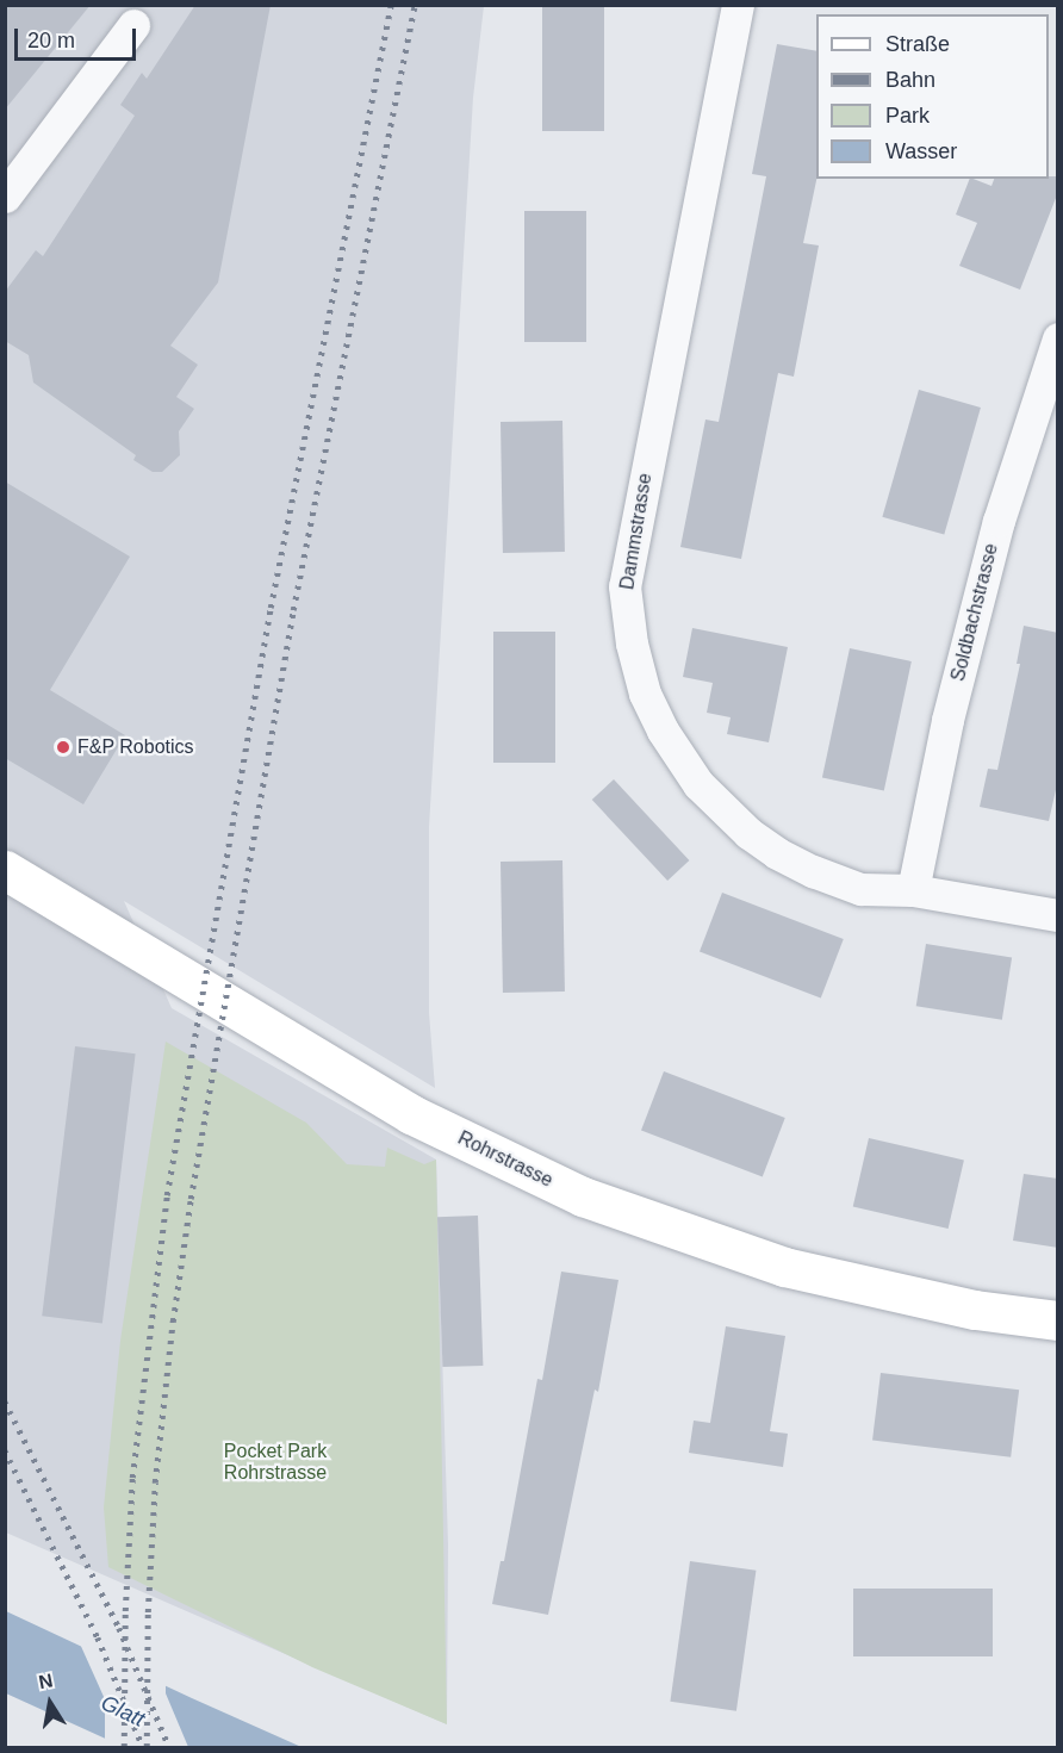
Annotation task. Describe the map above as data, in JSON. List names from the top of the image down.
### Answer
{
  "streets": {
    "main road": ["Rohrstrasse"],
    "street": ["Dammstrasse", "Soldbachstrasse"]
  },
  "crossings": [
    ["Dammstrasse", "Soldbachstrasse"]
  ],
  "water": ["Glatt"],
  "parks": ["Pocket Park Rohrstrasse"],
  "places": ["F&P Robotics"],
  "legend": [
    "Straße",
    "Bahn",
    "Park",
    "Wasser"
  ],
  "scale_bar": "20 m",
  "north": "top"
}
